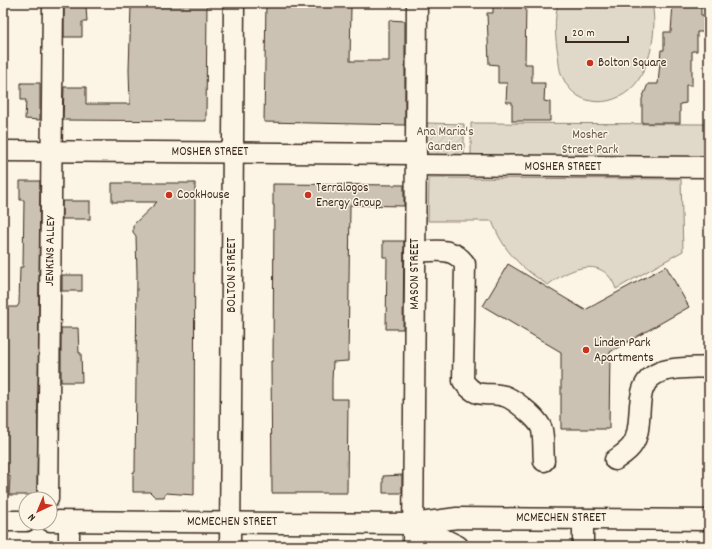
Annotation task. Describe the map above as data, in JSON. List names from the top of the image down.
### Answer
{
  "streets": {
    "street": [
      "MOSHER STREET",
      "JENKINS ALLEY",
      "MASON STREET",
      "BOLTON STREET",
      "MCMECHEN STREET"
    ]
  },
  "crossings": [
    ["MOSHER STREET", "JENKINS ALLEY"],
    ["MOSHER STREET", "MASON STREET"],
    ["MOSHER STREET", "BOLTON STREET"],
    ["MASON STREET", "MCMECHEN STREET"],
    ["BOLTON STREET", "MCMECHEN STREET"]
  ],
  "parks": ["Ana Maria's Garden", "Mosher Street Park"],
  "places": [
    "Bolton Square",
    "CookHouse",
    "Terralogos Energy Group",
    "Linden Park Apartments"
  ],
  "scale_bar": "20 m",
  "north": "bottom left"
}
